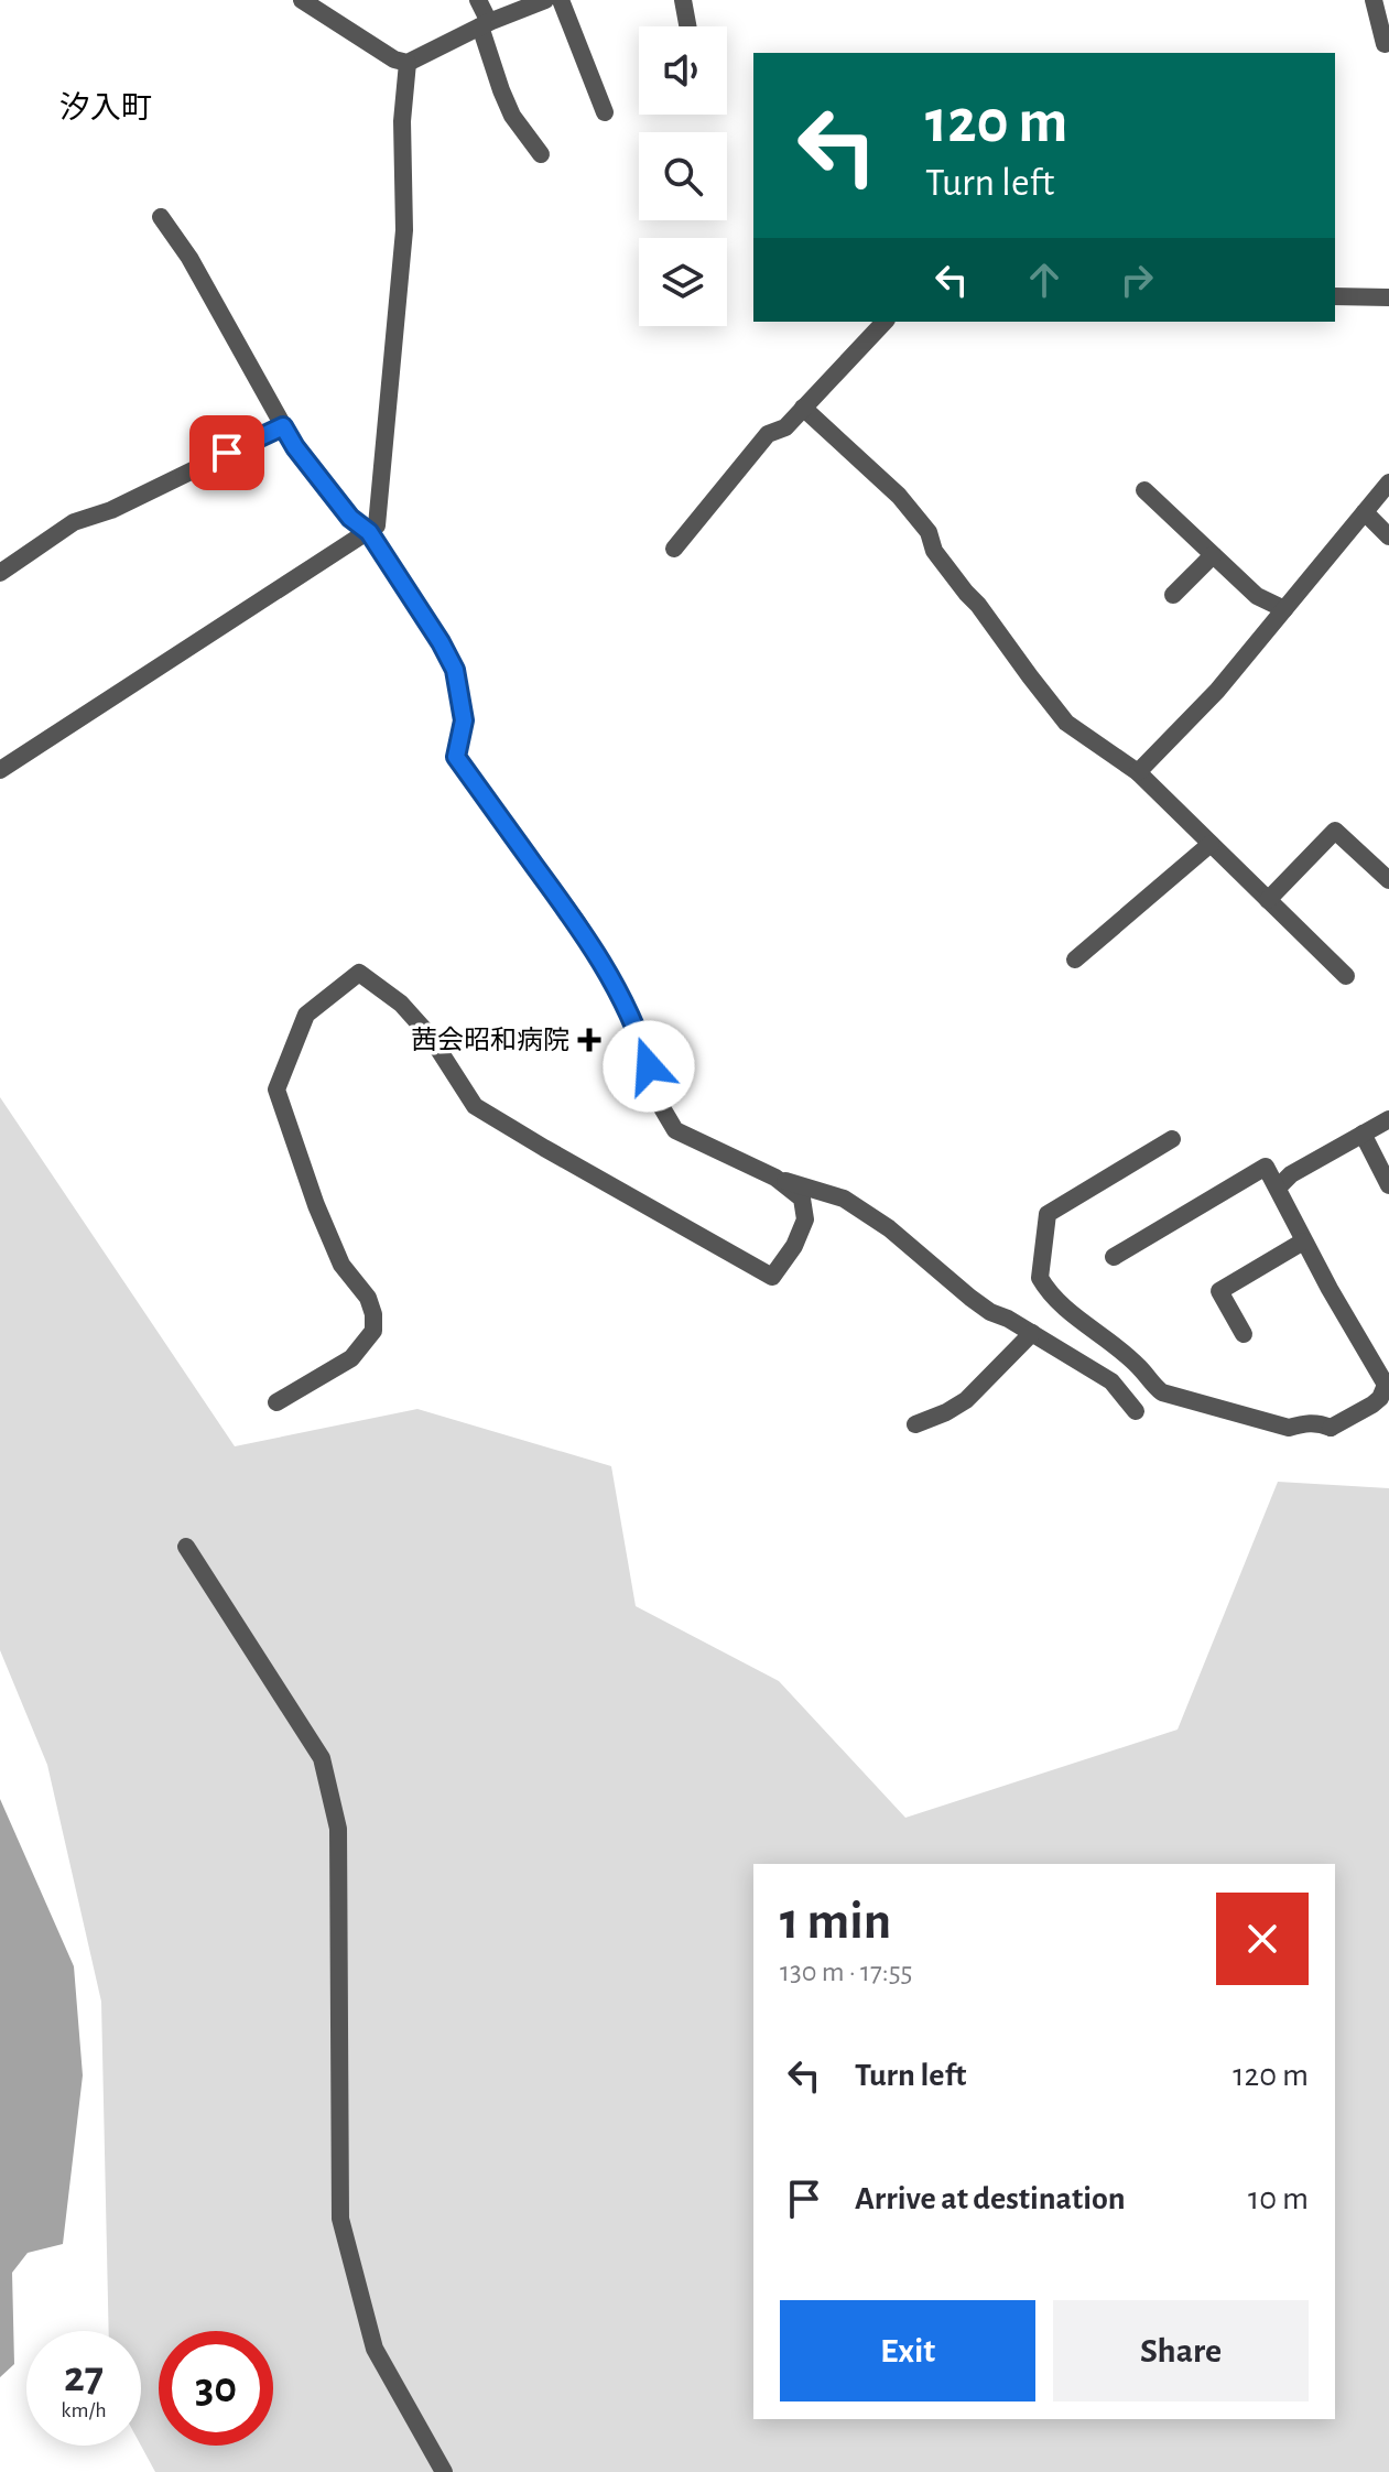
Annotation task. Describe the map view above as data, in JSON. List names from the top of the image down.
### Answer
{
  "districts": ["汐入町"],
  "places": {
    "health": ["茜会昭和病院"]
  },
  "page": {
    "turn": ["120 m", "Turn left"],
    "heading": ["1 min", "130 m · 17:55"],
    "list": [
      {
        "name": "Turn left",
        "value": "120 m"
      },
      {
        "name": "Arrive at destination",
        "value": "10 m"
      }
    ],
    "buttons": ["Exit", "Share"],
    "speed": "27 km/h",
    "limit": "30"
  }
}
